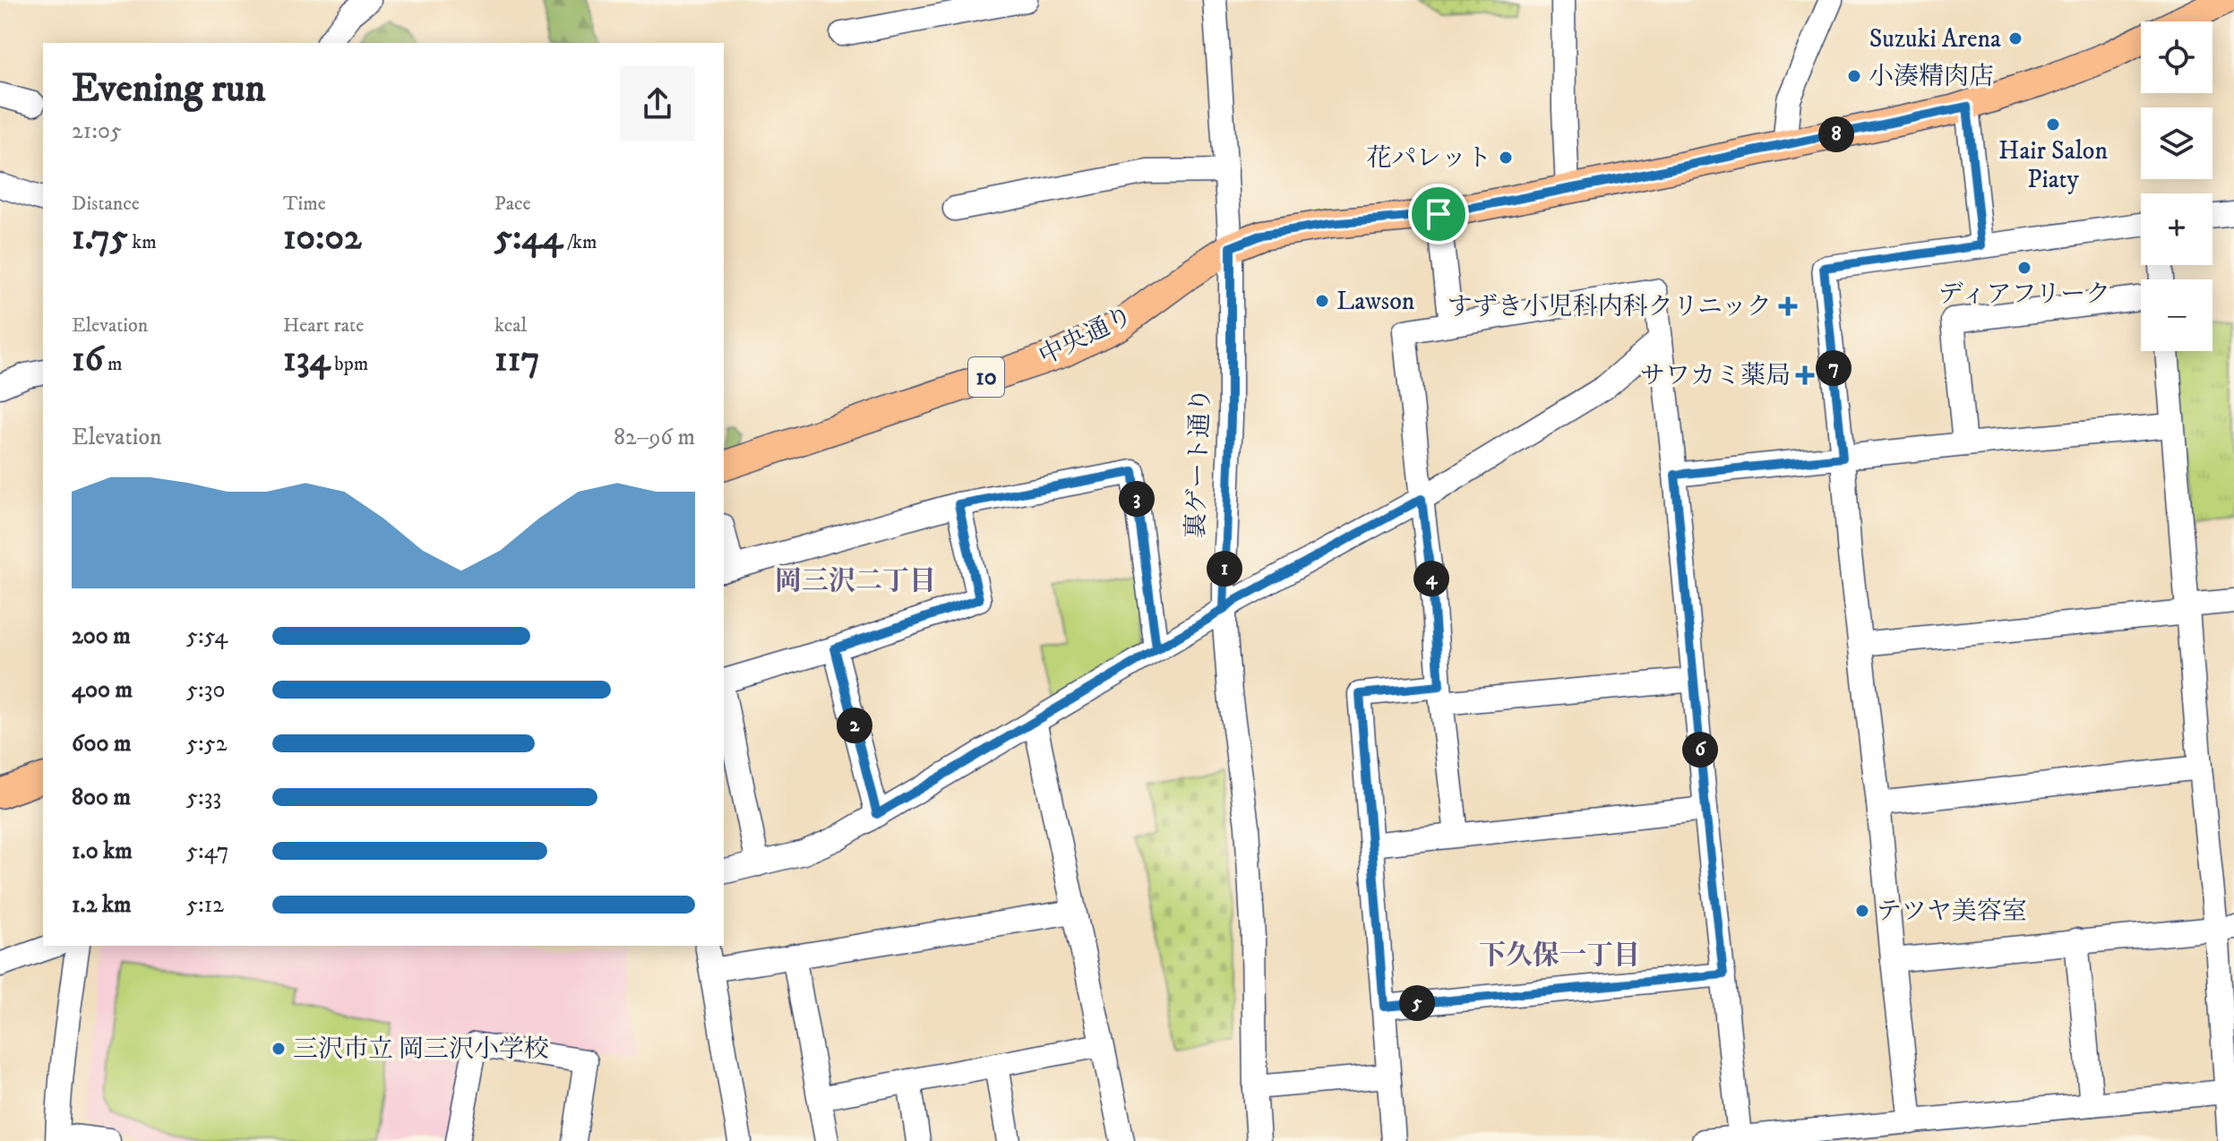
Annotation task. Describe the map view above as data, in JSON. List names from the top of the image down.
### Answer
{
  "streets": {
    "main road": ["中央通り", "10"],
    "street": ["裏ゲート通り"]
  },
  "crossings": [
    ["中央通り", "10"],
    ["中央通り", "裏ゲート通り"],
    ["10", "裏ゲート通り"]
  ],
  "districts": ["岡三沢二丁目", "下久保一丁目"],
  "places": {
    "other": [
      "Suzuki Arena",
      "小湊精肉店",
      "Hair Salon Piaty",
      "花パレット",
      "ディアフリーク",
      "Lawson",
      "テツヤ美容室",
      "三沢市立 岡三沢小学校"
    ],
    "health": ["すずき小児科内科クリニック", "サワカミ薬局"]
  },
  "page": {
    "map_buttons": ["+", "−"],
    "heading": ["Evening run", "21:05"],
    "pins": [
      "8",
      "7",
      "3",
      "1",
      "4",
      "2",
      "6",
      "5"
    ],
    "stats": [
      ["Distance", "1.75 km"],
      ["Time", "10:02"],
      ["Pace", "5:44 /km"],
      ["Elevation", "16 m"],
      ["Heart rate", "134 bpm"],
      ["kcal", "117"]
    ],
    "chart": ["Elevation", "82–96 m"],
    "list": [
      {
        "name": "200 m",
        "note": "5:54"
      },
      {
        "name": "400 m",
        "note": "5:30"
      },
      {
        "name": "600 m",
        "note": "5:52"
      },
      {
        "name": "800 m",
        "note": "5:33"
      },
      {
        "name": "1.0 km",
        "note": "5:47"
      },
      {
        "name": "1.2 km",
        "note": "5:12"
      }
    ]
  }
}
